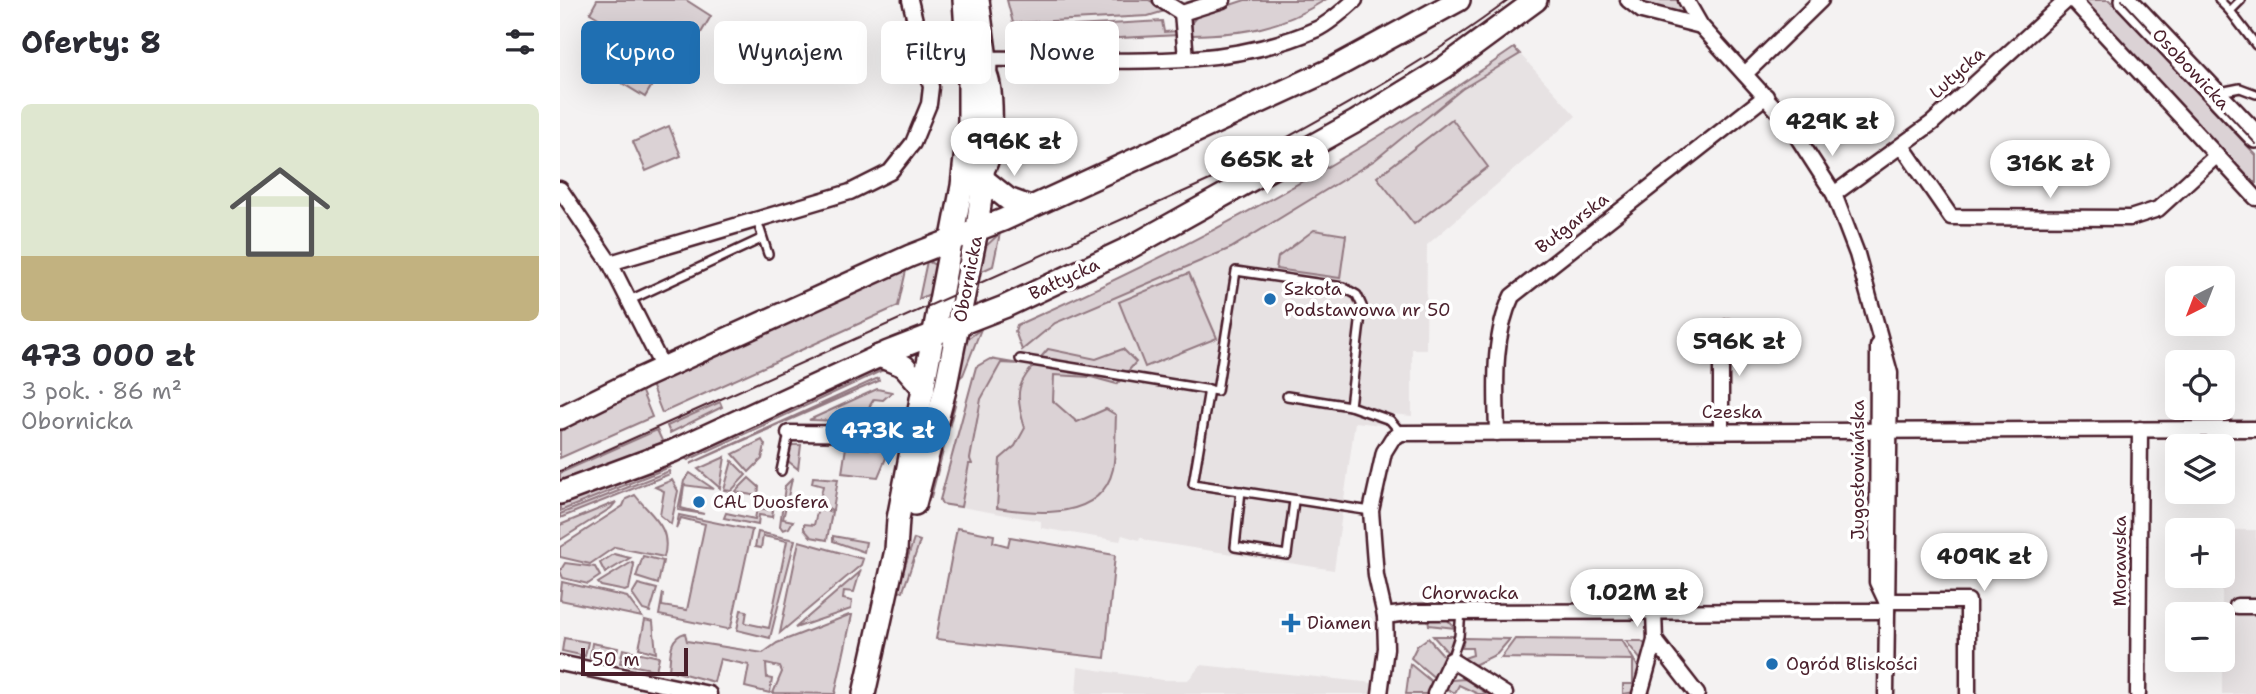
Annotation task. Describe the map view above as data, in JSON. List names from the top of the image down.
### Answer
{
  "streets": {
    "main road": ["Osobowicka", "Obornicka", "Bałtycka"],
    "street": [
      "Lutycka",
      "Bułgarska",
      "Czeska",
      "Jugosłowiańska",
      "Morawska",
      "Chorwacka"
    ]
  },
  "crossings": [
    ["Lutycka", "Jugosłowiańska"],
    ["Bułgarska", "Czeska"],
    ["Bułgarska", "Jugosłowiańska"],
    ["Obornicka", "Bałtycka"],
    ["Czeska", "Jugosłowiańska"],
    ["Czeska", "Morawska"],
    ["Jugosłowiańska", "Chorwacka"]
  ],
  "places": {
    "other": ["Szkoła Podstawowa nr 50", "CAL Duosfera", "Ogród Bliskości"],
    "health": ["Diamen"]
  },
  "scale_bar": "50 m",
  "north": "bottom left",
  "page": {
    "heading": "Oferty: 8",
    "chip": [
      "Kupno",
      "Wynajem",
      "Filtry",
      "Nowe"
    ],
    "list": [
      {
        "name": "473 000 zł",
        "note": "3 pok. · 86 m² · Obornicka"
      }
    ],
    "price": [
      "429K zł",
      "996K zł",
      "665K zł",
      "316K zł",
      "596K zł",
      "473K zł",
      "409K zł",
      "1.02M zł"
    ],
    "map_buttons": ["+", "−"],
    "scale": "50 m"
  }
}
